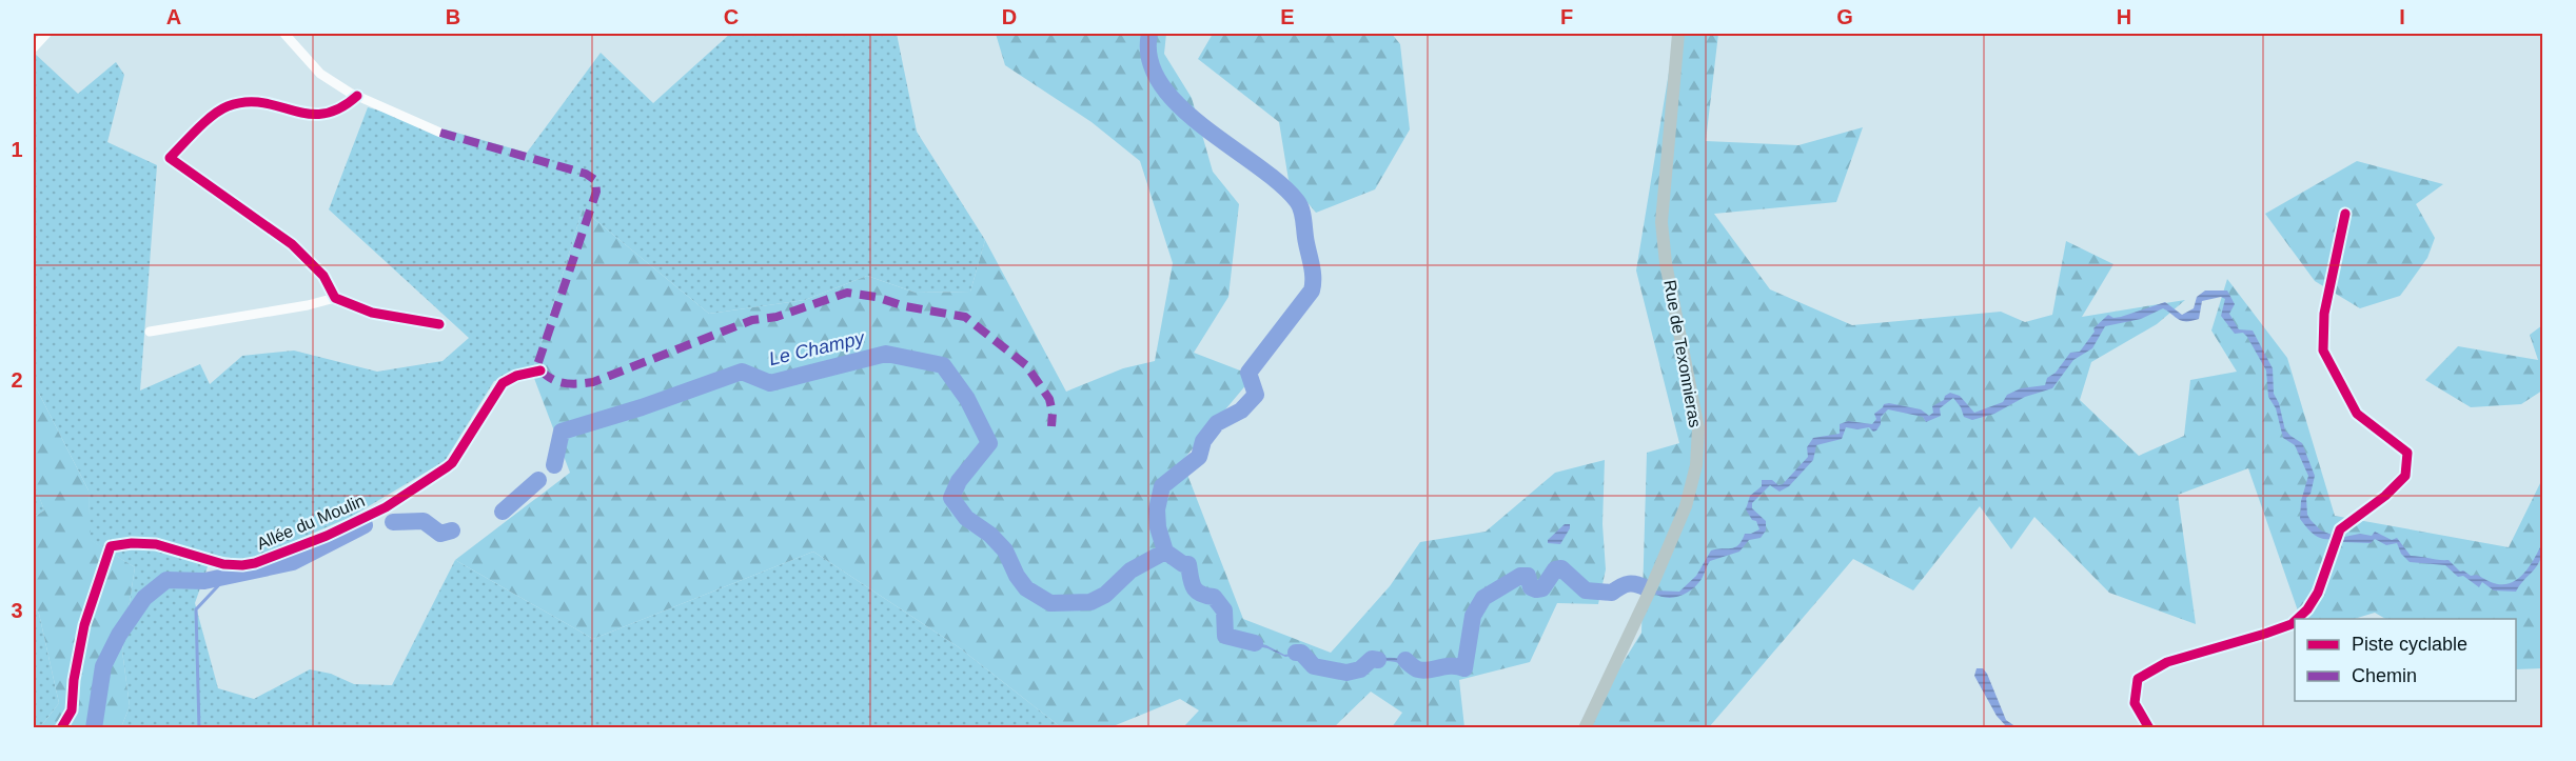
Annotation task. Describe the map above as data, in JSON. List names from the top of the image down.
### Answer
{
  "streets": {
    "main road": ["Rue de Texonnieras"],
    "street": ["Allée du Moulin"]
  },
  "water": ["Le Champy"],
  "legend": ["Piste cyclable", "Chemin"],
  "grid": {
    "columns": [
      "A",
      "B",
      "C",
      "D",
      "E",
      "F",
      "G",
      "H",
      "I"
    ],
    "rows": ["1", "2", "3"]
  }
}
